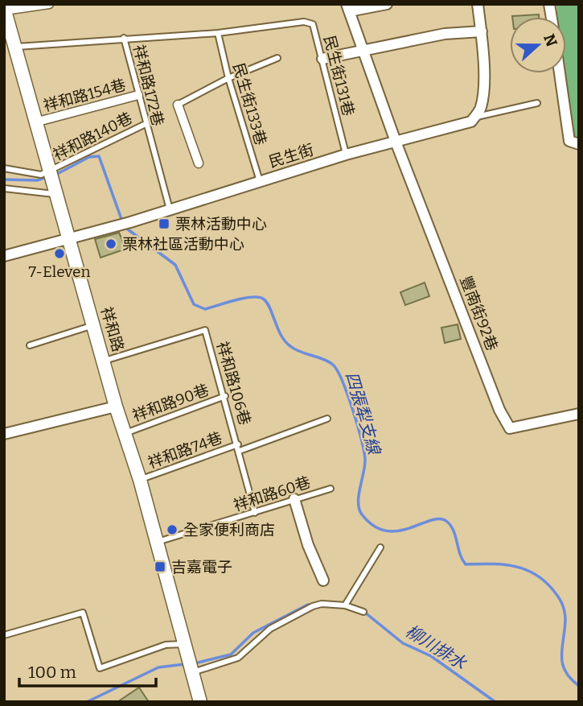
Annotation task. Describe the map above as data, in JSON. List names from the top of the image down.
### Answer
{
  "streets": {
    "street": [
      "祥和路154巷",
      "民生街",
      "豐南街92巷",
      "祥和路"
    ],
    "lane": [
      "民生街131巷",
      "祥和路172巷",
      "民生街133巷",
      "祥和路140巷",
      "祥和路106巷",
      "祥和路90巷",
      "祥和路74巷",
      "祥和路60巷"
    ]
  },
  "crossings": [
    ["民生街131巷", "祥和路172巷"],
    ["民生街131巷", "民生街133巷"],
    ["民生街131巷", "民生街"],
    ["祥和路172巷", "祥和路154巷"],
    ["祥和路172巷", "祥和路140巷"],
    ["祥和路172巷", "民生街"],
    ["祥和路172巷", "祥和路"],
    ["祥和路154巷", "祥和路"],
    ["民生街133巷", "民生街"],
    ["祥和路140巷", "祥和路"],
    ["民生街", "豐南街92巷"],
    ["民生街", "祥和路"],
    ["祥和路", "祥和路106巷"],
    ["祥和路", "祥和路90巷"],
    ["祥和路", "祥和路74巷"],
    ["祥和路", "祥和路60巷"],
    ["祥和路106巷", "祥和路90巷"],
    ["祥和路106巷", "祥和路74巷"],
    ["祥和路106巷", "祥和路60巷"]
  ],
  "water": ["四張犁支線", "柳川排水"],
  "places": {
    "transit": ["栗林活動中心", "吉嘉電子"],
    "other": ["栗林社區活動中心", "7-Eleven", "全家便利商店"]
  },
  "scale_bar": "100 m",
  "north": "right"
}
